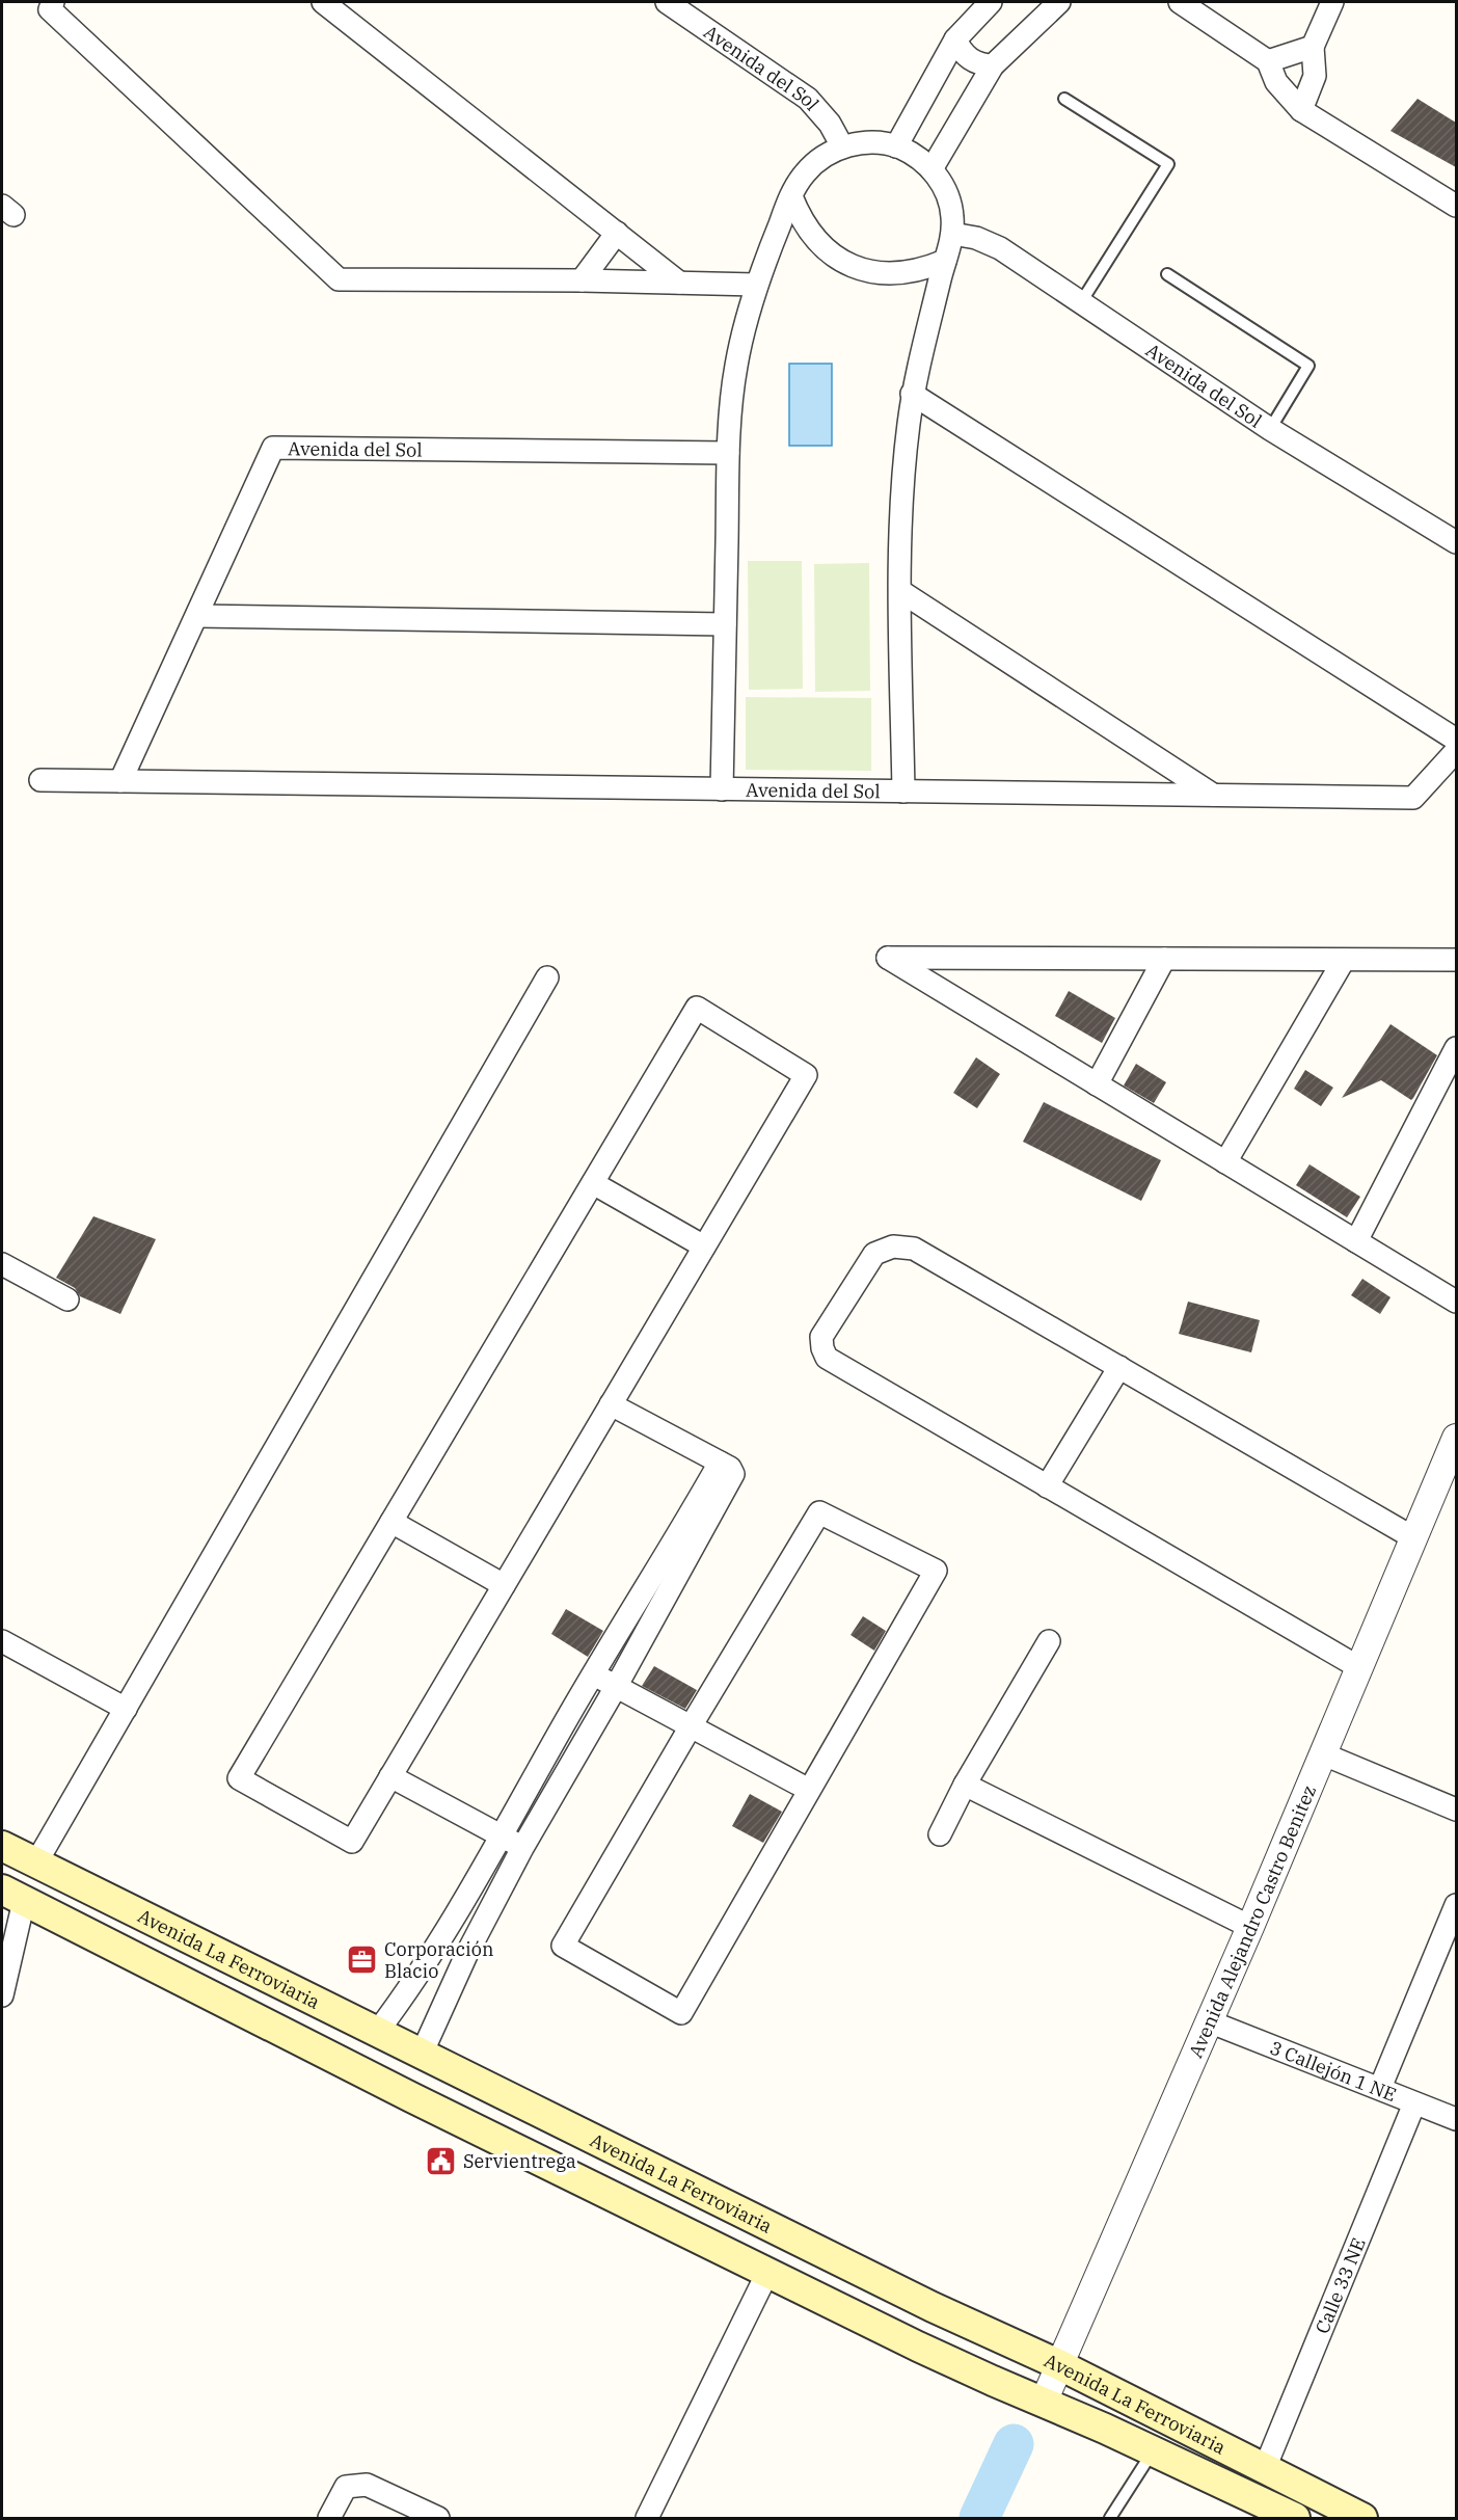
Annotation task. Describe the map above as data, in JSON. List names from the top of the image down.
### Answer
{
  "streets": {
    "main road": ["Avenida La Ferroviaria"],
    "street": [
      "Avenida del Sol",
      "Avenida Alejandro Castro Benitez",
      "3 Callejón 1 NE",
      "Calle 33 NE"
    ]
  },
  "crossings": [
    ["Avenida Alejandro Castro Benitez", "Avenida La Ferroviaria"],
    ["Avenida Alejandro Castro Benitez", "3 Callejón 1 NE"],
    ["Avenida La Ferroviaria", "Calle 33 NE"],
    ["3 Callejón 1 NE", "Calle 33 NE"]
  ],
  "places": {
    "office": ["Corporación Blacio"],
    "public building": ["Servientrega"]
  }
}
